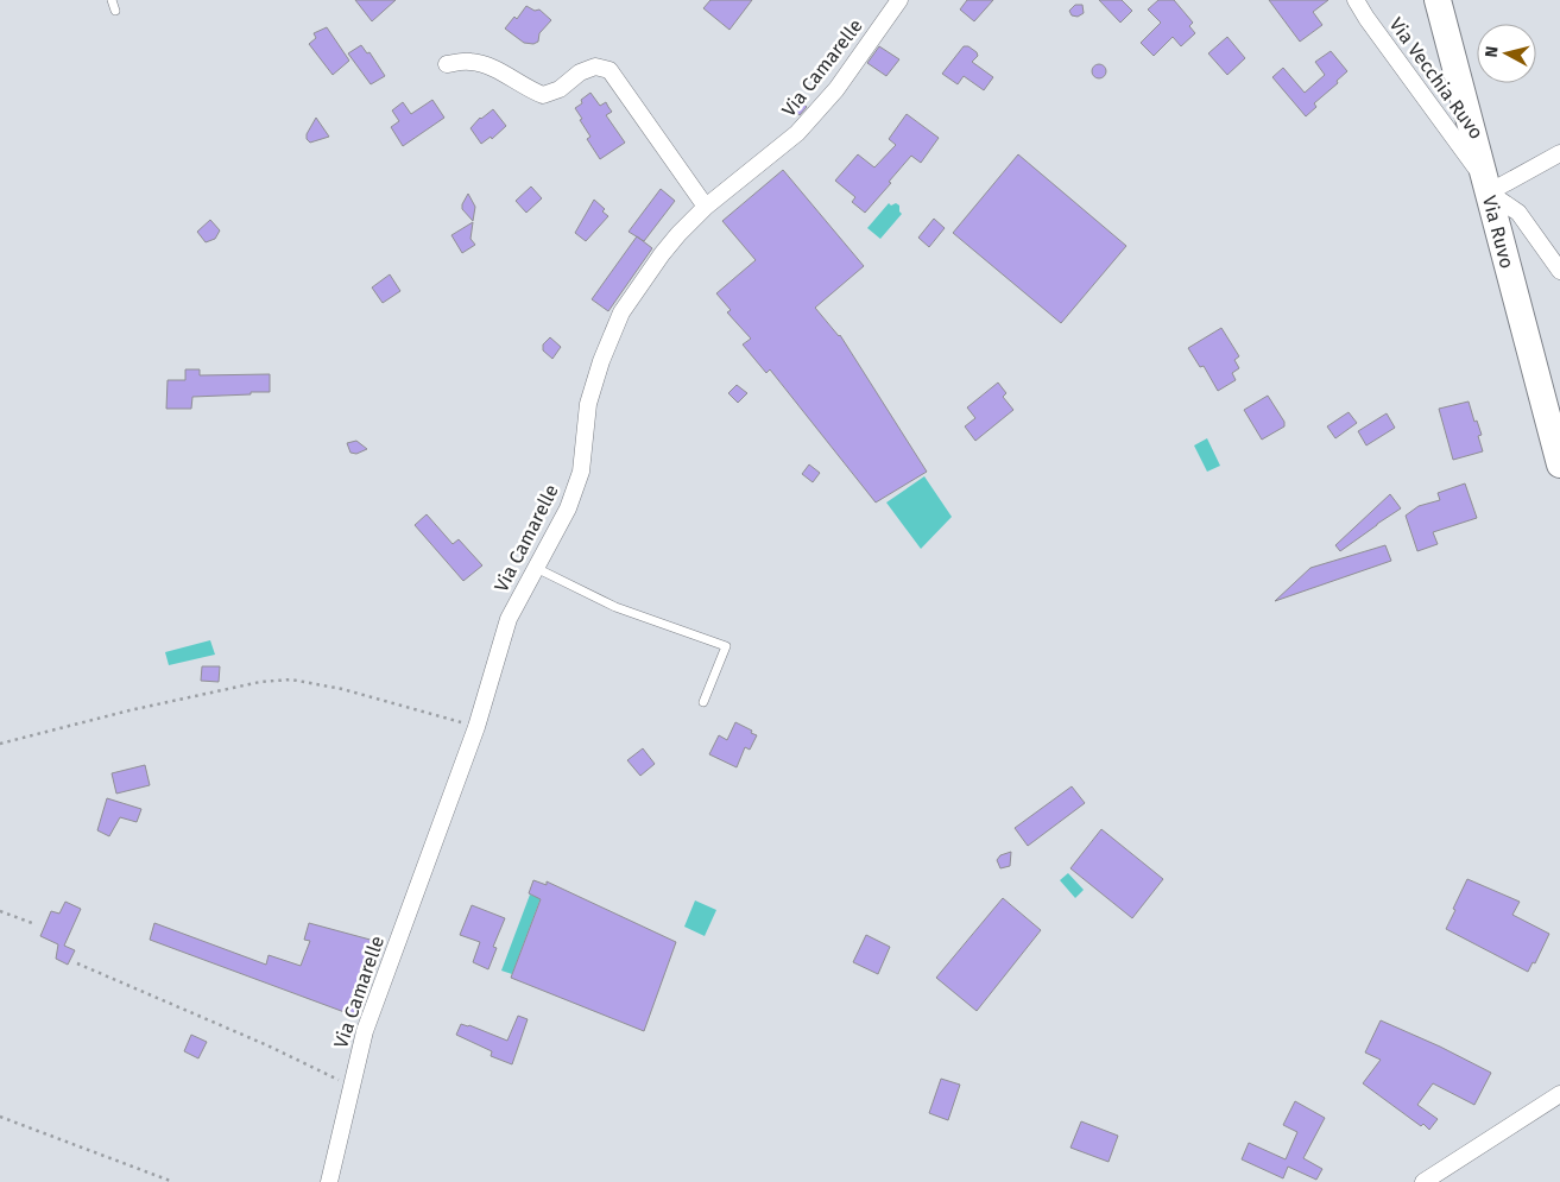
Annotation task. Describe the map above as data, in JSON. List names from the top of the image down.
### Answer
{
  "streets": {
    "main road": ["Via Ruvo"],
    "street": ["Via Camarelle", "Via Vecchia Ruvo"]
  },
  "crossings": [
    ["Via Vecchia Ruvo", "Via Ruvo"]
  ],
  "north": "left"
}
